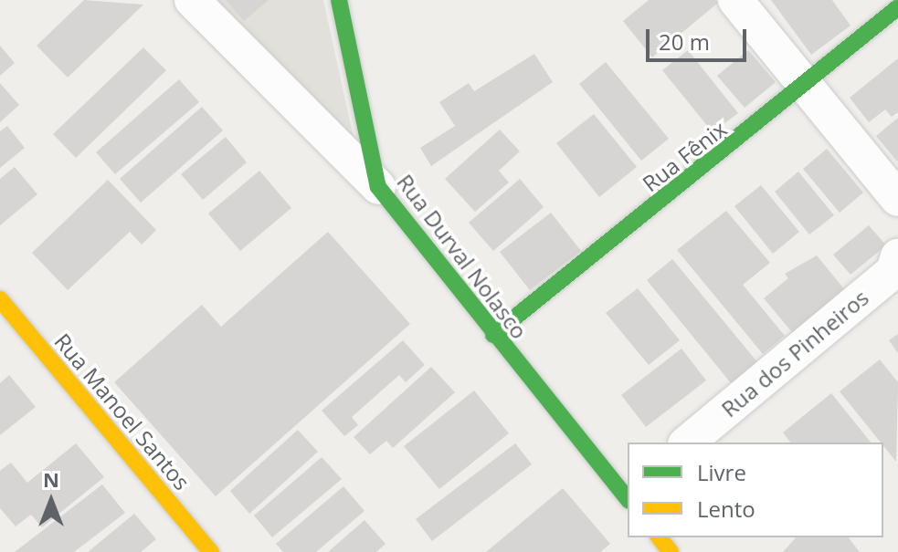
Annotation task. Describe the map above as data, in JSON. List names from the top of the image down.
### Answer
{
  "streets": {
    "street": [
      "Rua Fênix",
      "Rua Durval Nolasco",
      "Rua dos Pinheiros",
      "Rua Manoel Santos"
    ]
  },
  "crossings": [
    ["Rua Fênix", "Rua Durval Nolasco"]
  ],
  "legend": ["Livre", "Lento"],
  "scale_bar": "20 m",
  "north": "top"
}
